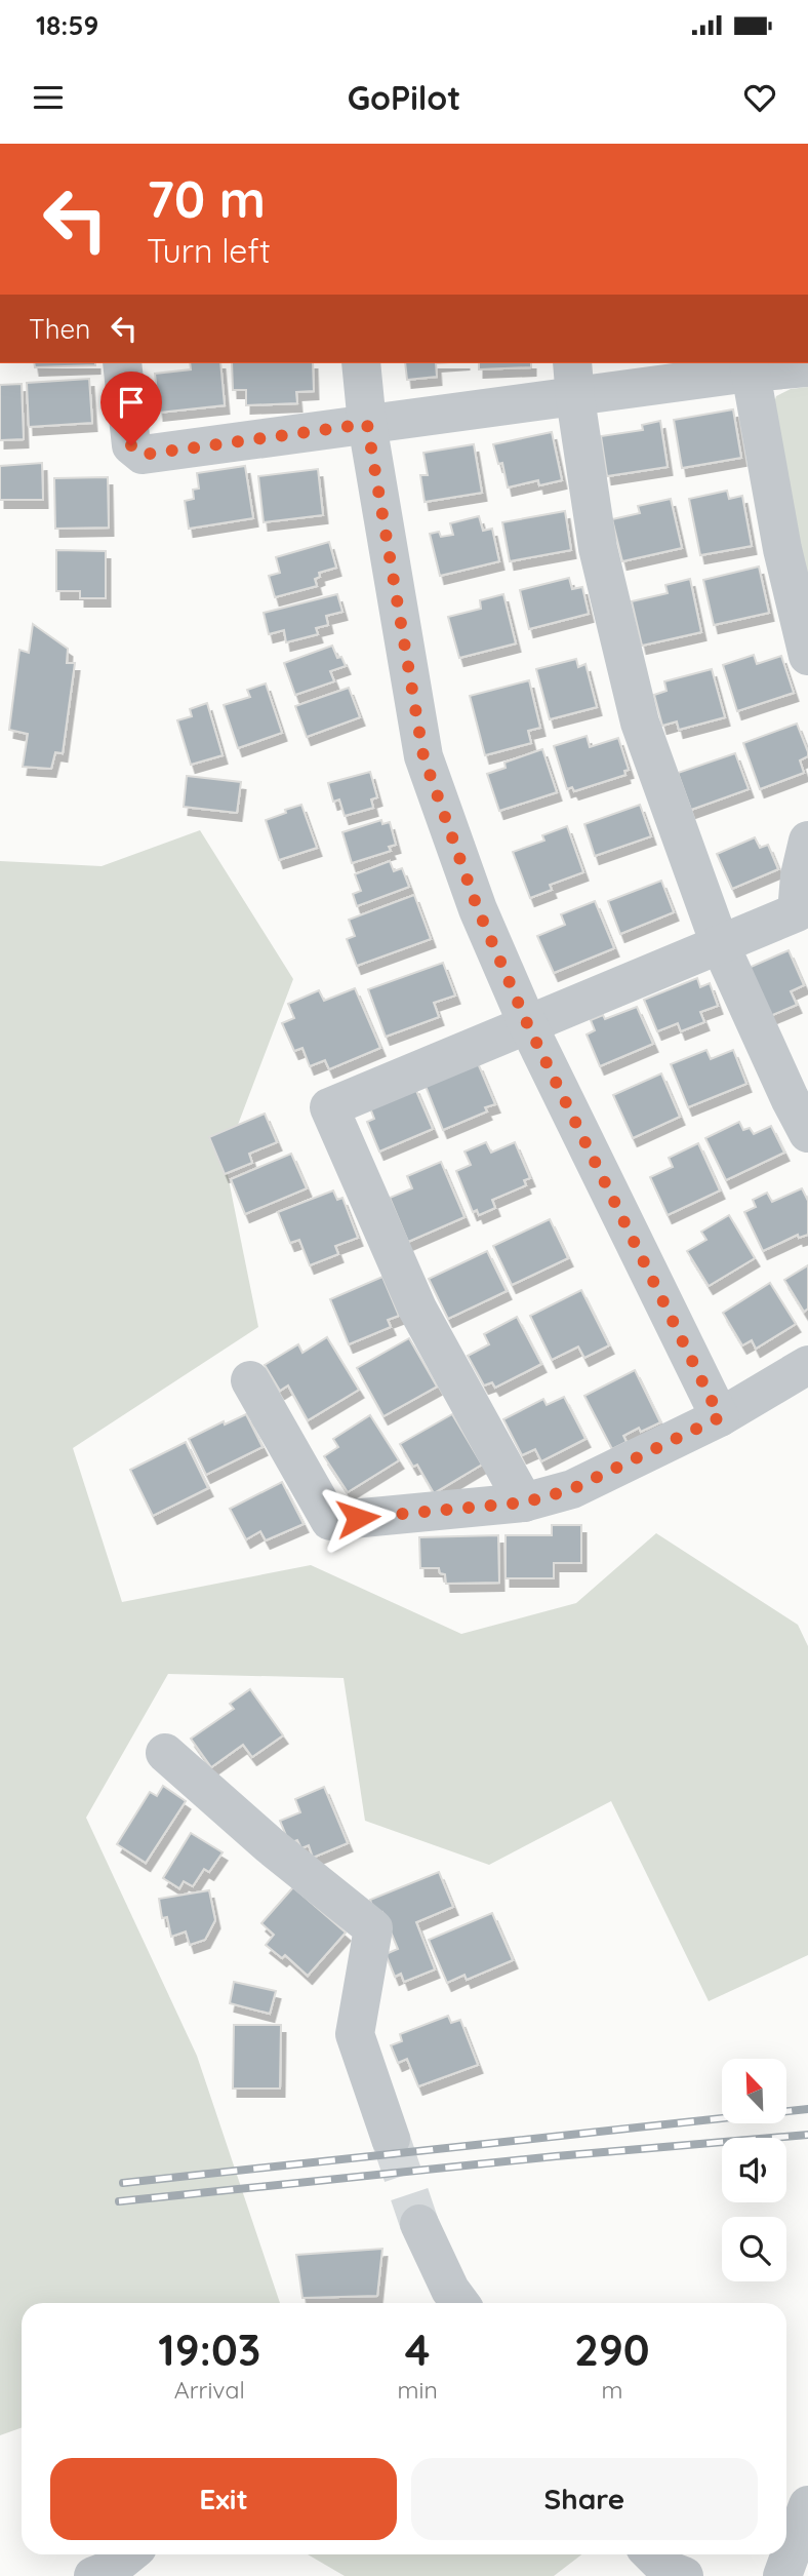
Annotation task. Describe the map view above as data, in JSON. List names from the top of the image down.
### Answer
{
  "north": "top left",
  "page": {
    "status": "18:59",
    "header": "GoPilot",
    "turn": ["70 m", "Turn left"],
    "then": "Then",
    "eta": [
      "19:03",
      "Arrival",
      "4",
      "min",
      "290",
      "m"
    ],
    "buttons": ["Exit", "Share"]
  }
}
